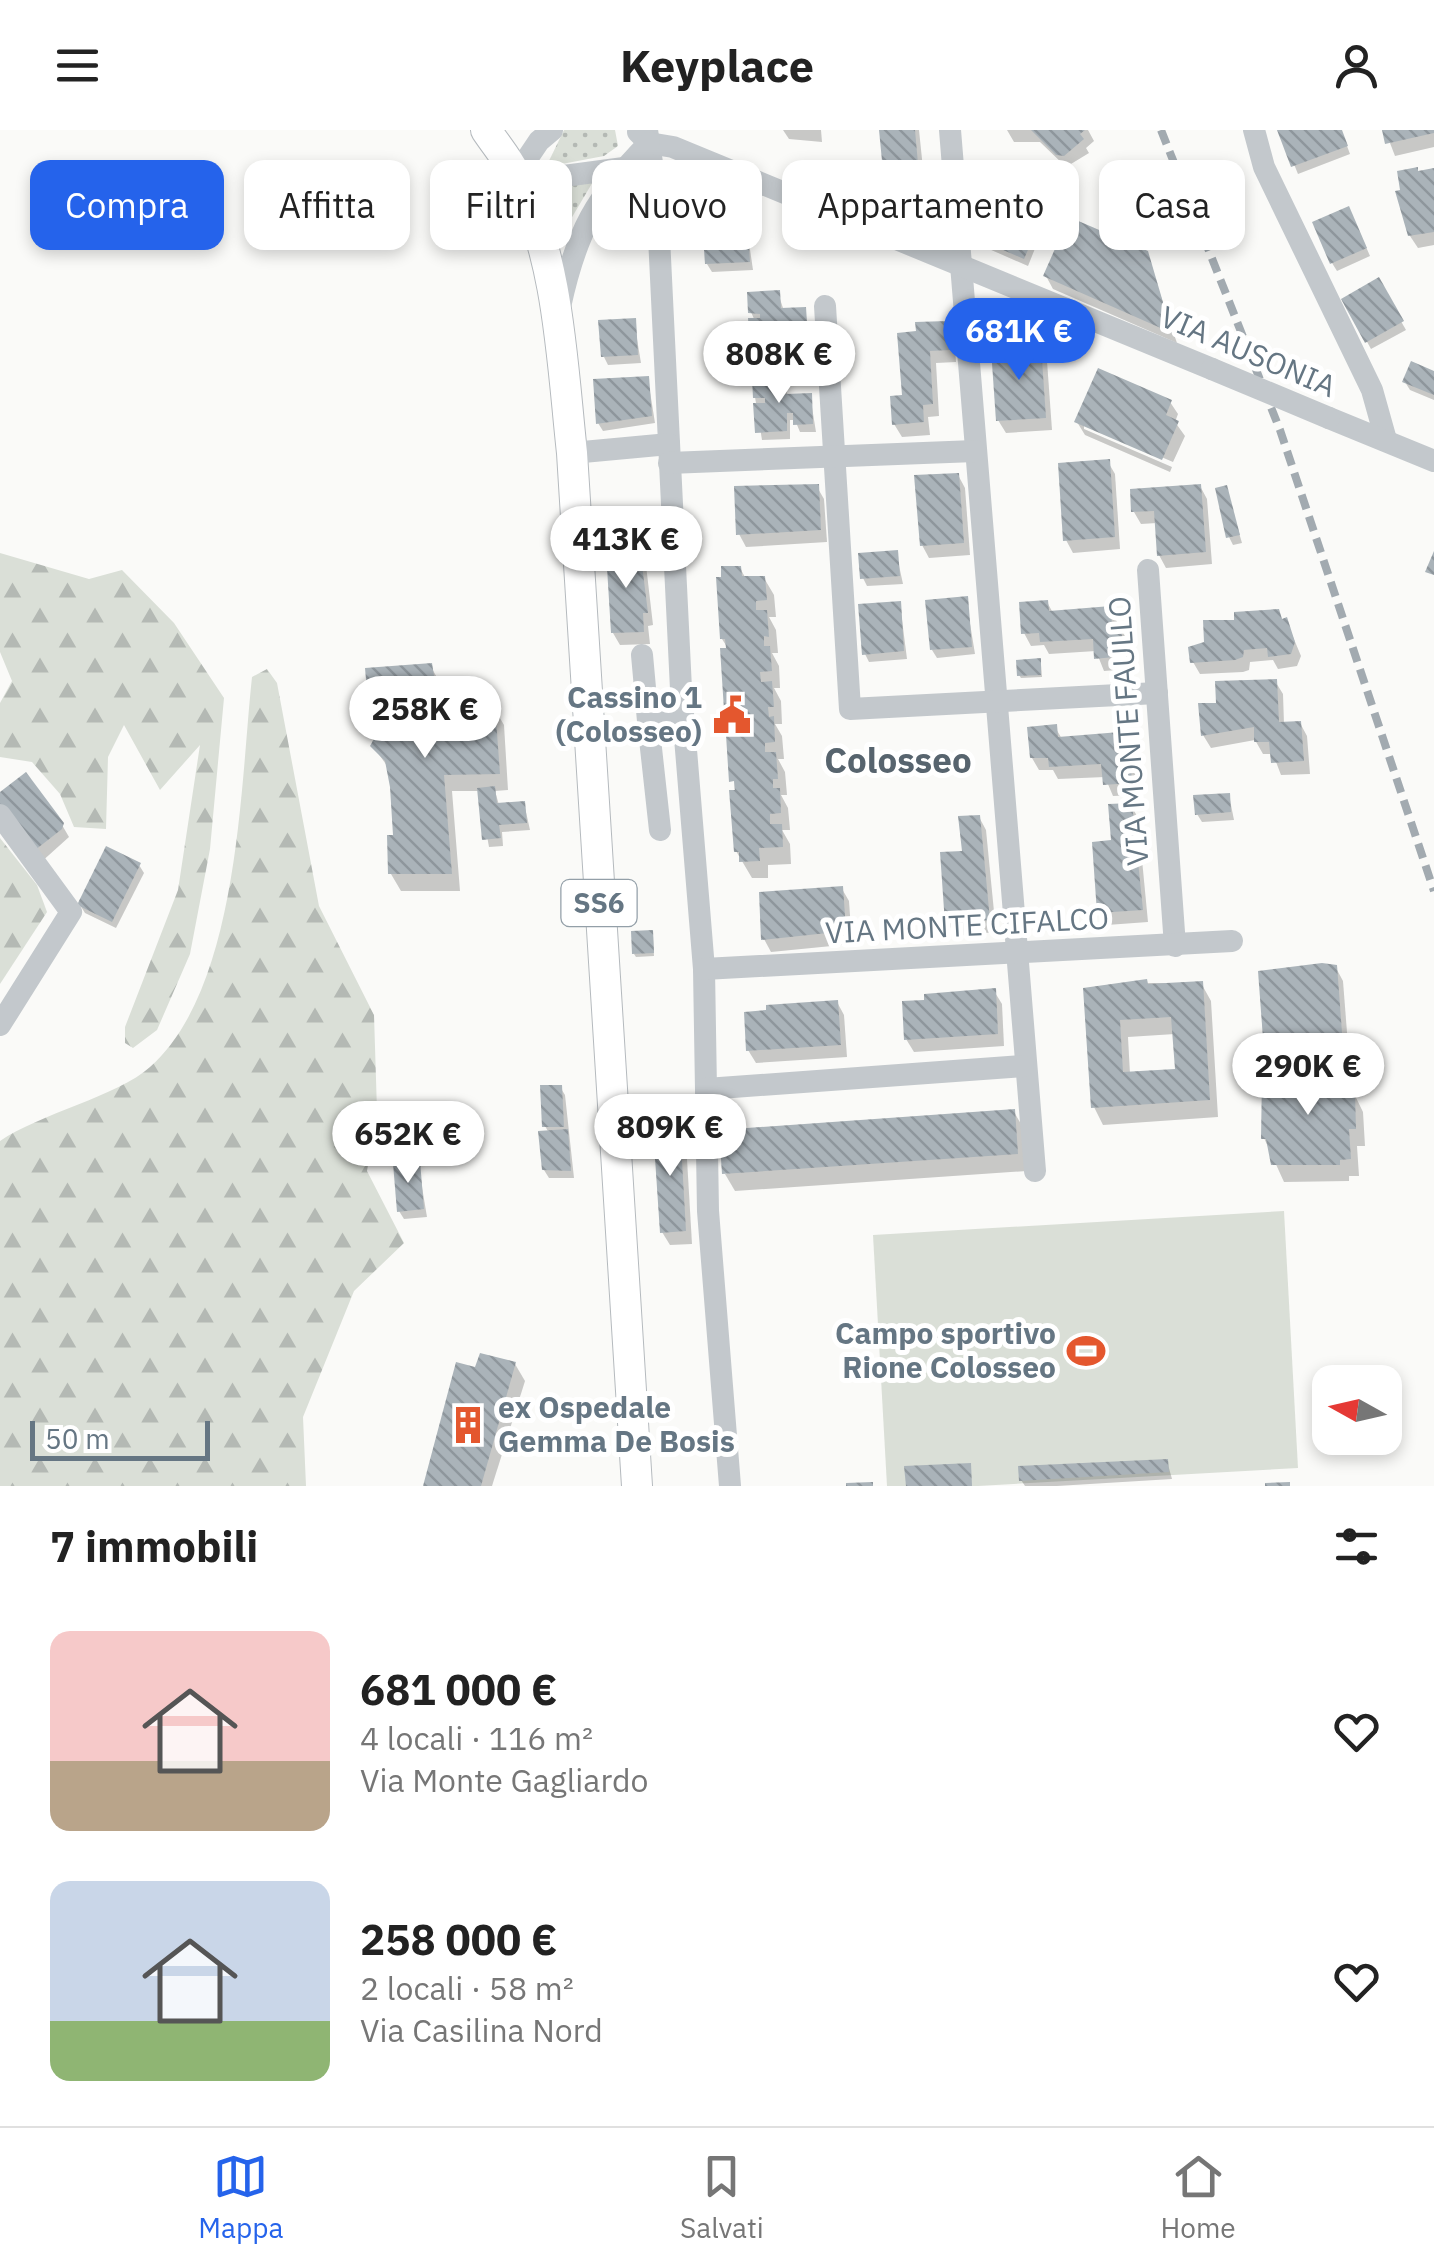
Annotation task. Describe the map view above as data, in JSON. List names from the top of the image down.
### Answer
{
  "streets": {
    "main road": ["SS6"],
    "street": ["VIA AUSONIA", "VIA MONTE FAULLO", "VIA MONTE CIFALCO"]
  },
  "crossings": [
    ["VIA MONTE FAULLO", "VIA MONTE CIFALCO"]
  ],
  "districts": ["Colosseo"],
  "places": {
    "public building": ["Cassino 1 (Colosseo)"],
    "sports": ["Campo sportivo Rione Colosseo"],
    "building": ["ex Ospedale Gemma De Bosis"]
  },
  "scale_bar": "50 m",
  "north": "left",
  "page": {
    "header": "Keyplace",
    "chip": [
      "Compra",
      "Affitta",
      "Filtri",
      "Nuovo",
      "Appartamento",
      "Casa"
    ],
    "price": [
      "681K €",
      "808K €",
      "413K €",
      "258K €",
      "290K €",
      "809K €",
      "652K €"
    ],
    "scale": "50 m",
    "heading": "7 immobili",
    "list": [
      {
        "name": "681 000 €",
        "note": "4 locali · 116 m² · Via Monte Gagliardo"
      },
      {
        "name": "258 000 €",
        "note": "2 locali · 58 m² · Via Casilina Nord"
      }
    ],
    "tabs": ["Mappa", "Salvati", "Home"]
  }
}
